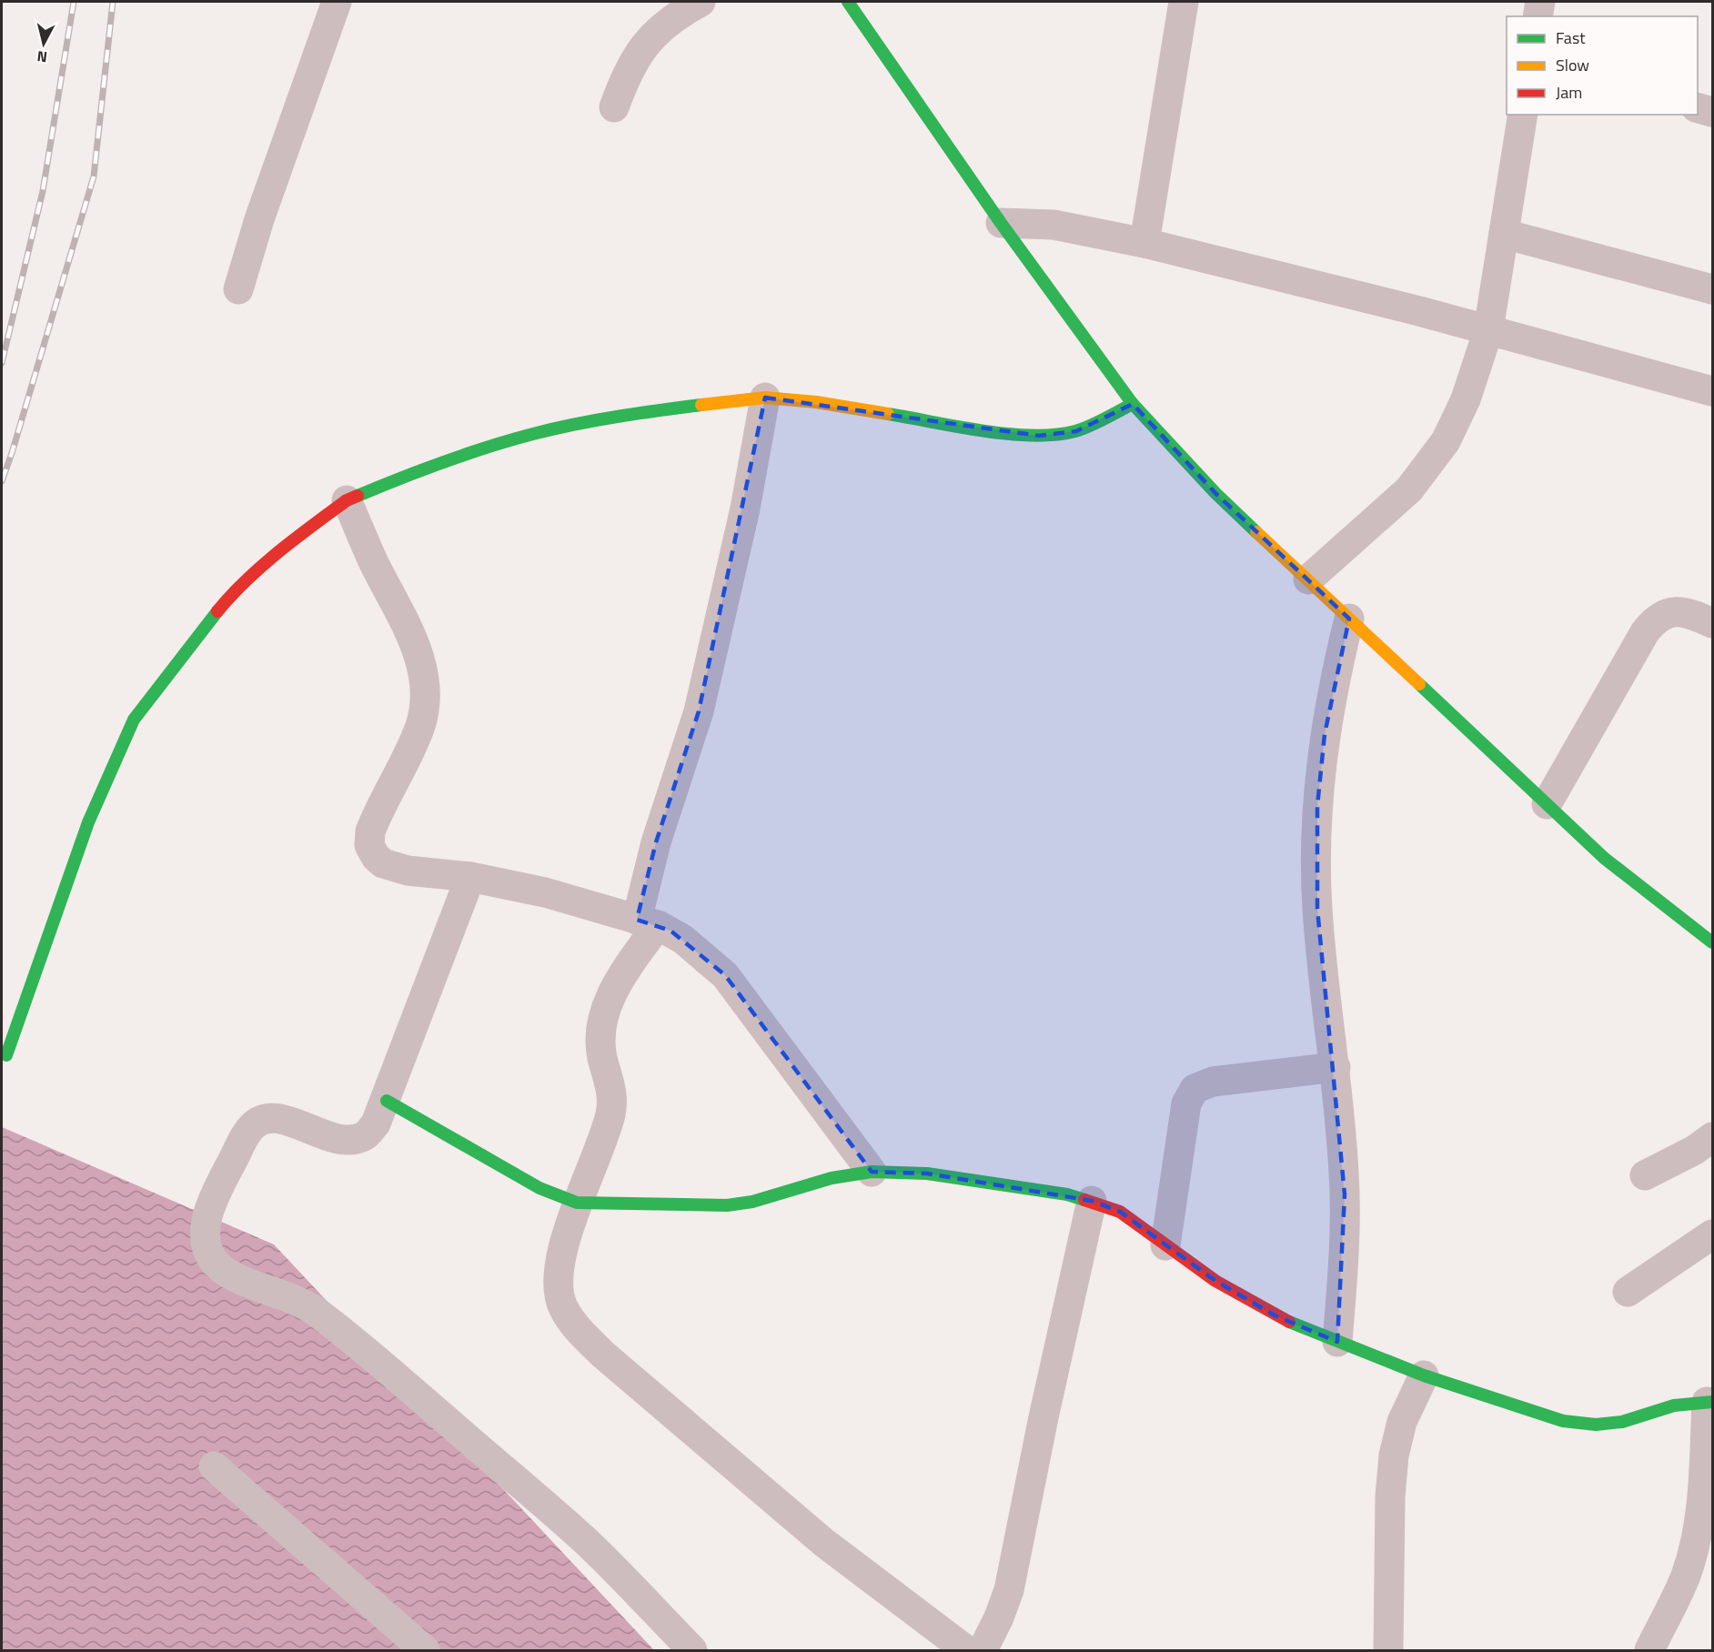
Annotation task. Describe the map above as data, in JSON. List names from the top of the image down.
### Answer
{
  "legend": ["Fast", "Slow", "Jam"],
  "north": "bottom"
}
